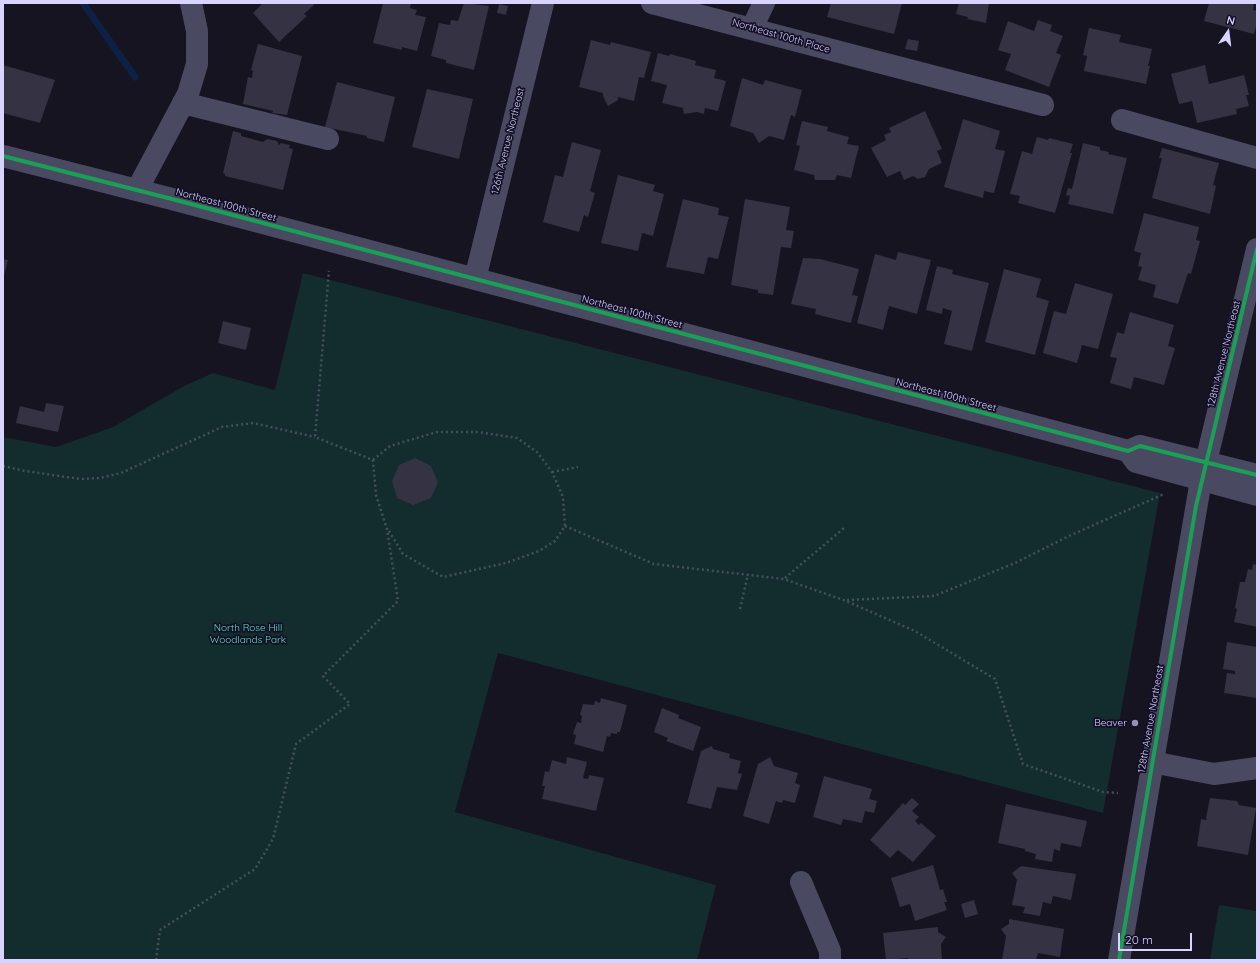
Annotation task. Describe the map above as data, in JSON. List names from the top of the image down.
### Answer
{
  "streets": {
    "street": [
      "Northeast 100th Place",
      "126th Avenue Northeast",
      "Northeast 100th Street",
      "128th Avenue Northeast"
    ]
  },
  "crossings": [
    ["126th Avenue Northeast", "Northeast 100th Street"],
    ["Northeast 100th Street", "128th Avenue Northeast"]
  ],
  "parks": ["North Rose Hill Woodlands Park"],
  "places": ["Beaver"],
  "scale_bar": "20 m",
  "north": "top"
}
